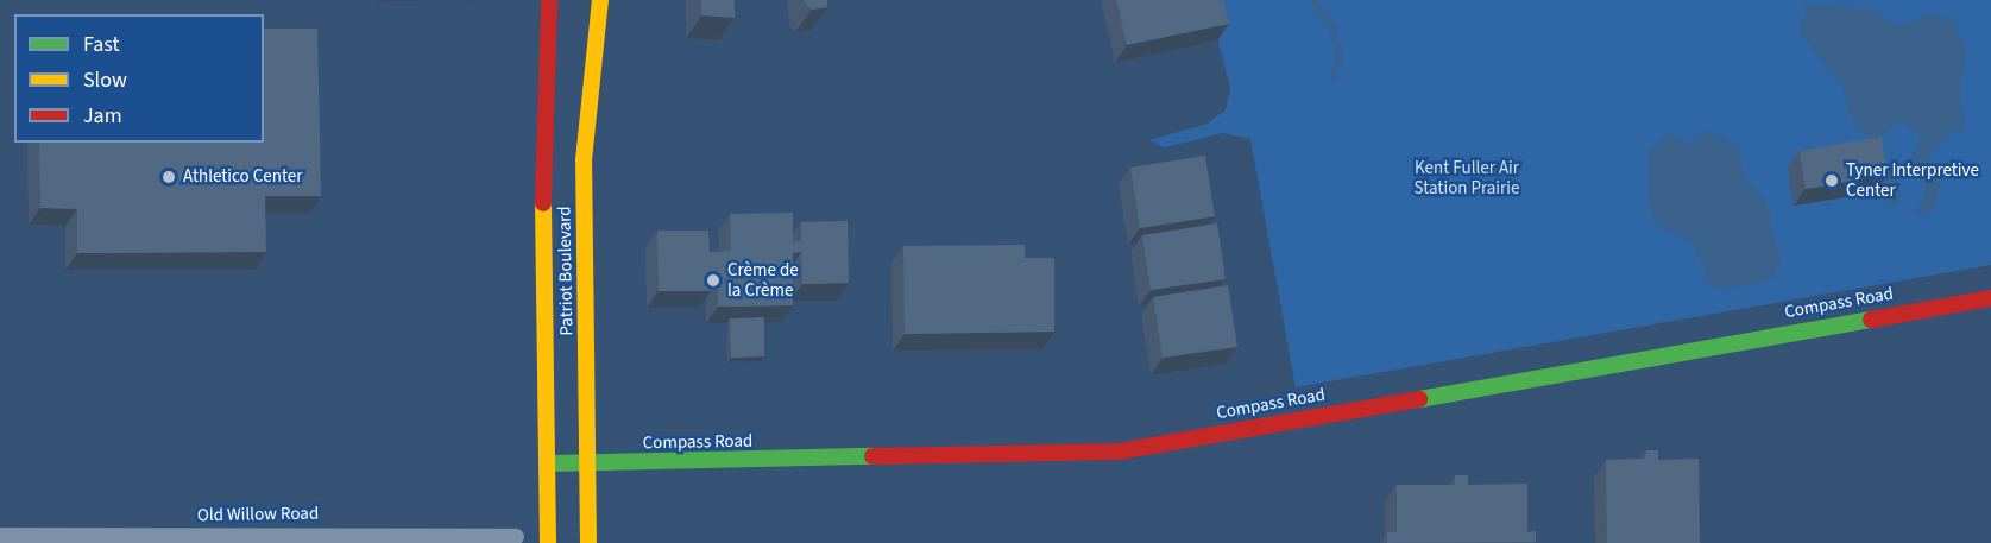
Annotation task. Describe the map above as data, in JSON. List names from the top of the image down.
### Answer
{
  "streets": {
    "street": ["Patriot Boulevard", "Compass Road", "Old Willow Road"]
  },
  "crossings": [
    ["Patriot Boulevard", "Compass Road"]
  ],
  "parks": ["Kent Fuller Air Station Prairie"],
  "places": ["Athletico Center", "Tyner Interpretive Center", "Crème de la Crème"],
  "legend": ["Fast", "Slow", "Jam"]
}
